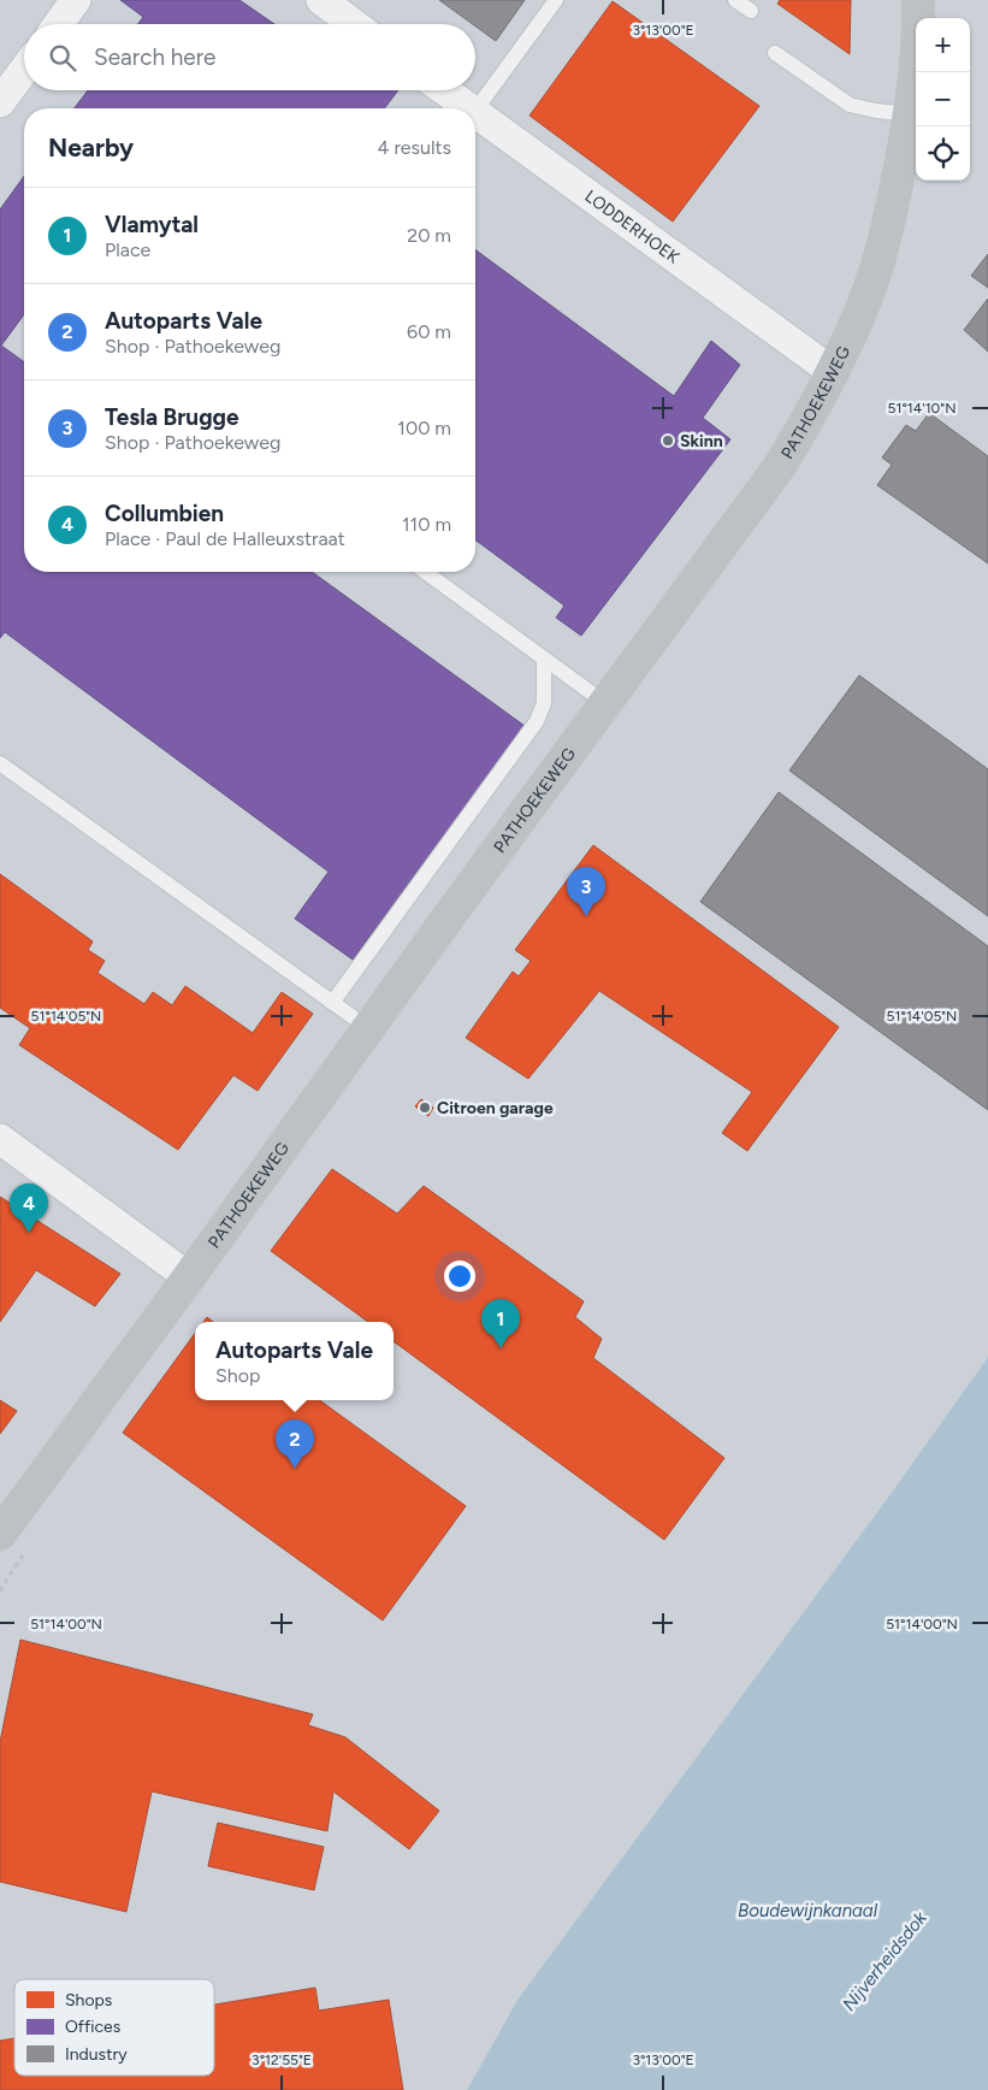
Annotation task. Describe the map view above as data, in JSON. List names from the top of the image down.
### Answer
{
  "streets": {
    "main road": ["PATHOEKEWEG"],
    "street": ["LODDERHOEK"]
  },
  "crossings": [
    ["LODDERHOEK", "PATHOEKEWEG"]
  ],
  "water": ["Boudewijnkanaal", "Nijverheidsdok"],
  "places": ["Skinn", "Citroen garage"],
  "legend": ["Shops", "Offices", "Industry"],
  "page": {
    "map_buttons": ["+", "−"],
    "search": "Search here",
    "heading": ["Nearby", "4 results"],
    "list": [
      {
        "mark": "1",
        "name": "Vlamytal",
        "note": "Place",
        "value": "20 m"
      },
      {
        "mark": "2",
        "name": "Autoparts Vale",
        "note": "Shop · Pathoekeweg",
        "value": "60 m"
      },
      {
        "mark": "3",
        "name": "Tesla Brugge",
        "note": "Shop · Pathoekeweg",
        "value": "100 m"
      },
      {
        "mark": "4",
        "name": "Collumbien",
        "note": "Place · Paul de Halleuxstraat",
        "value": "110 m"
      }
    ],
    "pins": [
      "3",
      "4",
      "1",
      "2"
    ],
    "popup": ["Autoparts Vale", "Shop"]
  },
  "coordinates": [
    "3°13'00\"E",
    "51°14'10\"N",
    "51°14'05\"N",
    "51°14'00\"N",
    "3°12'55\"E"
  ]
}
